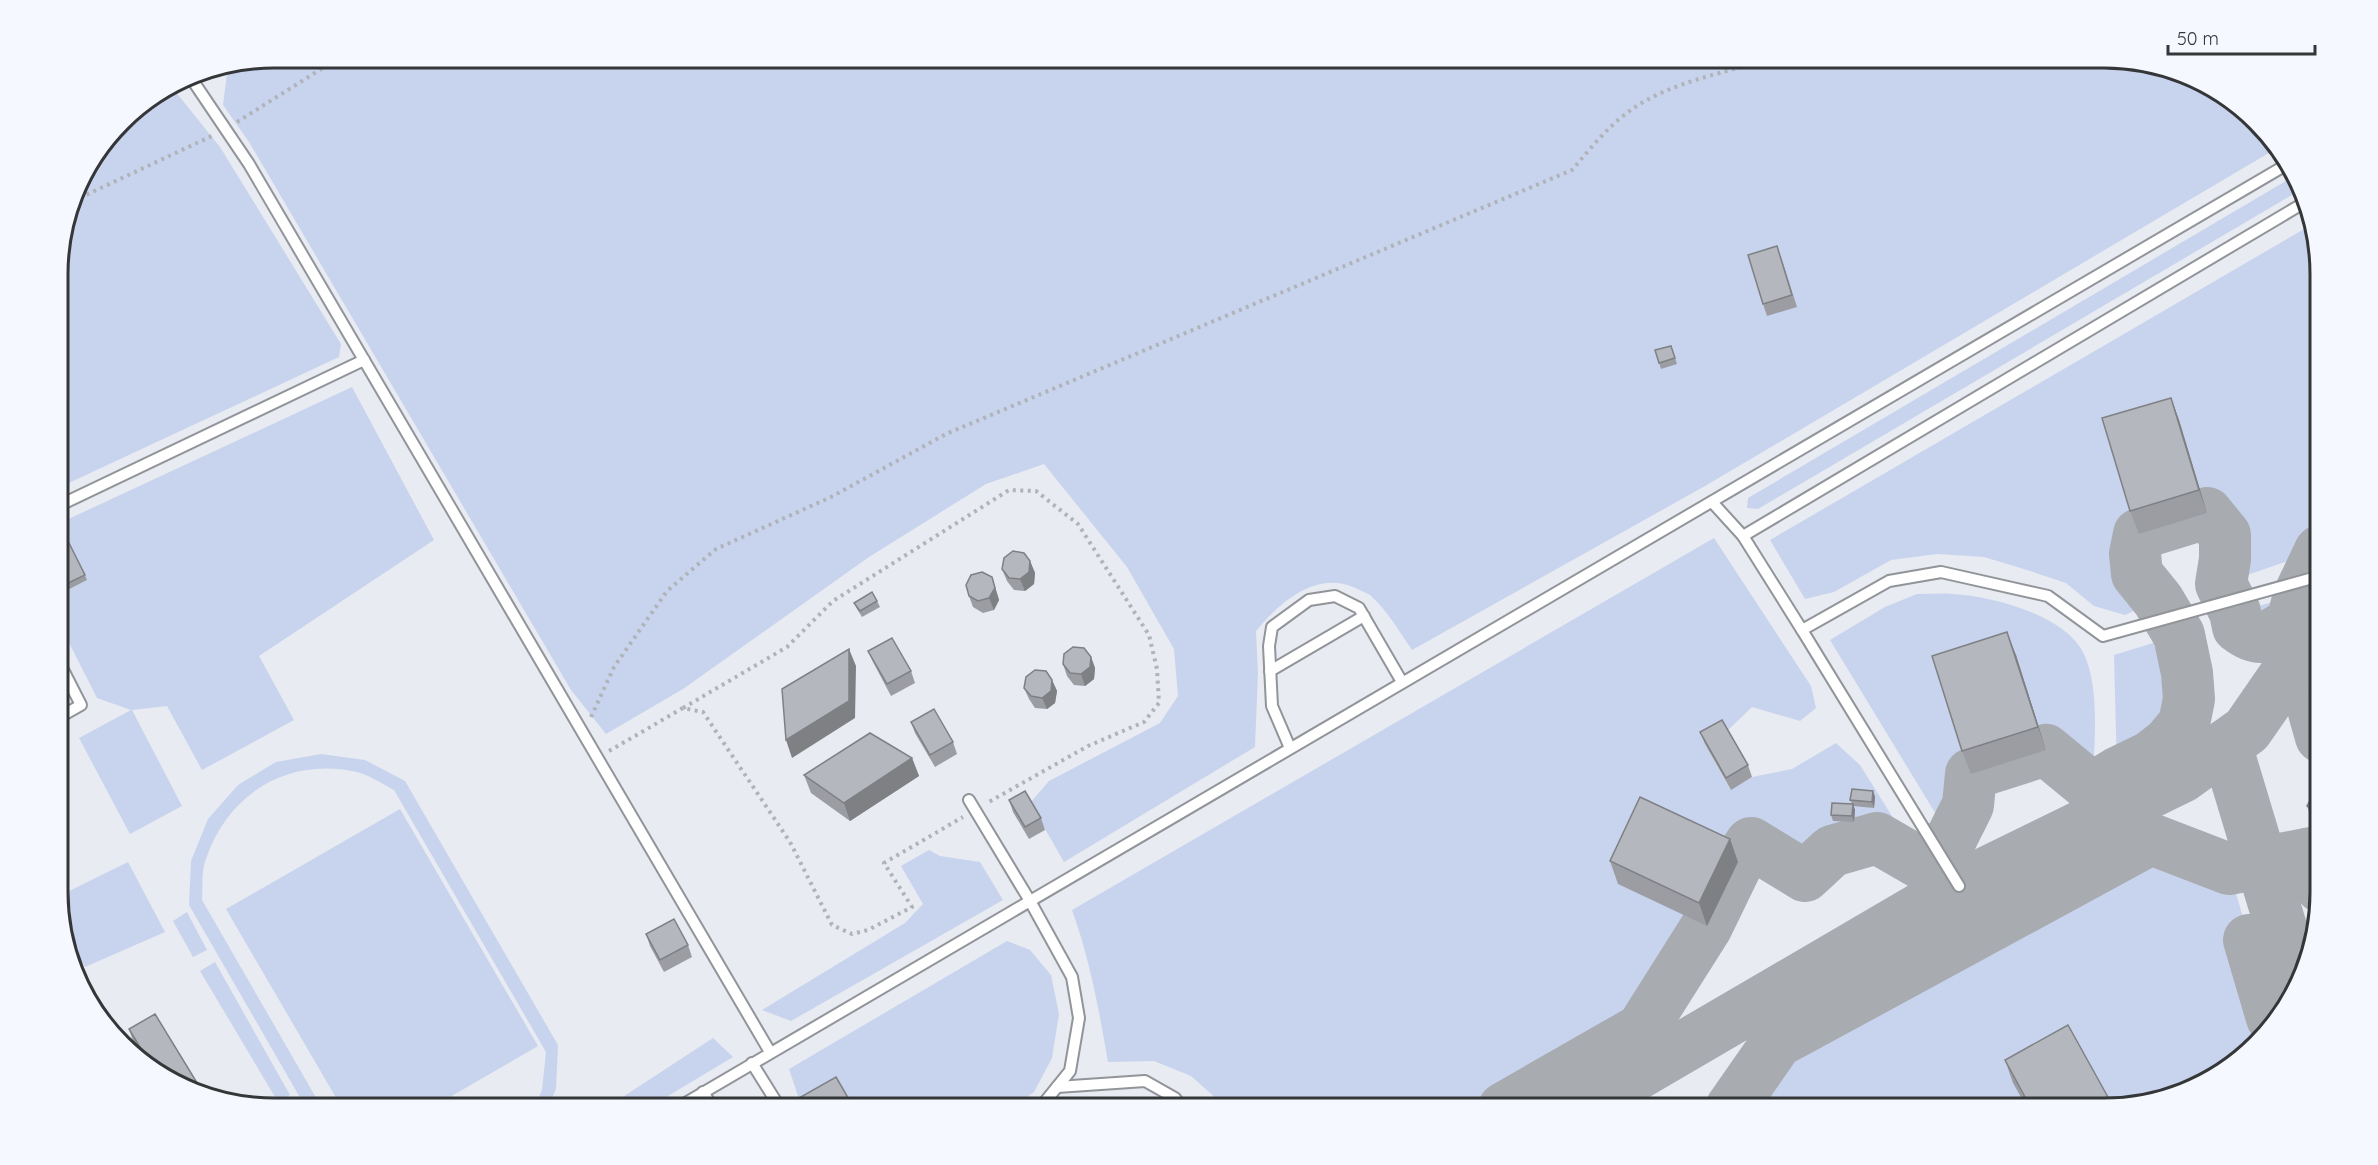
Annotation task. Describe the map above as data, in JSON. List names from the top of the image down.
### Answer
{
  "scale_bar": "50 m"
}
